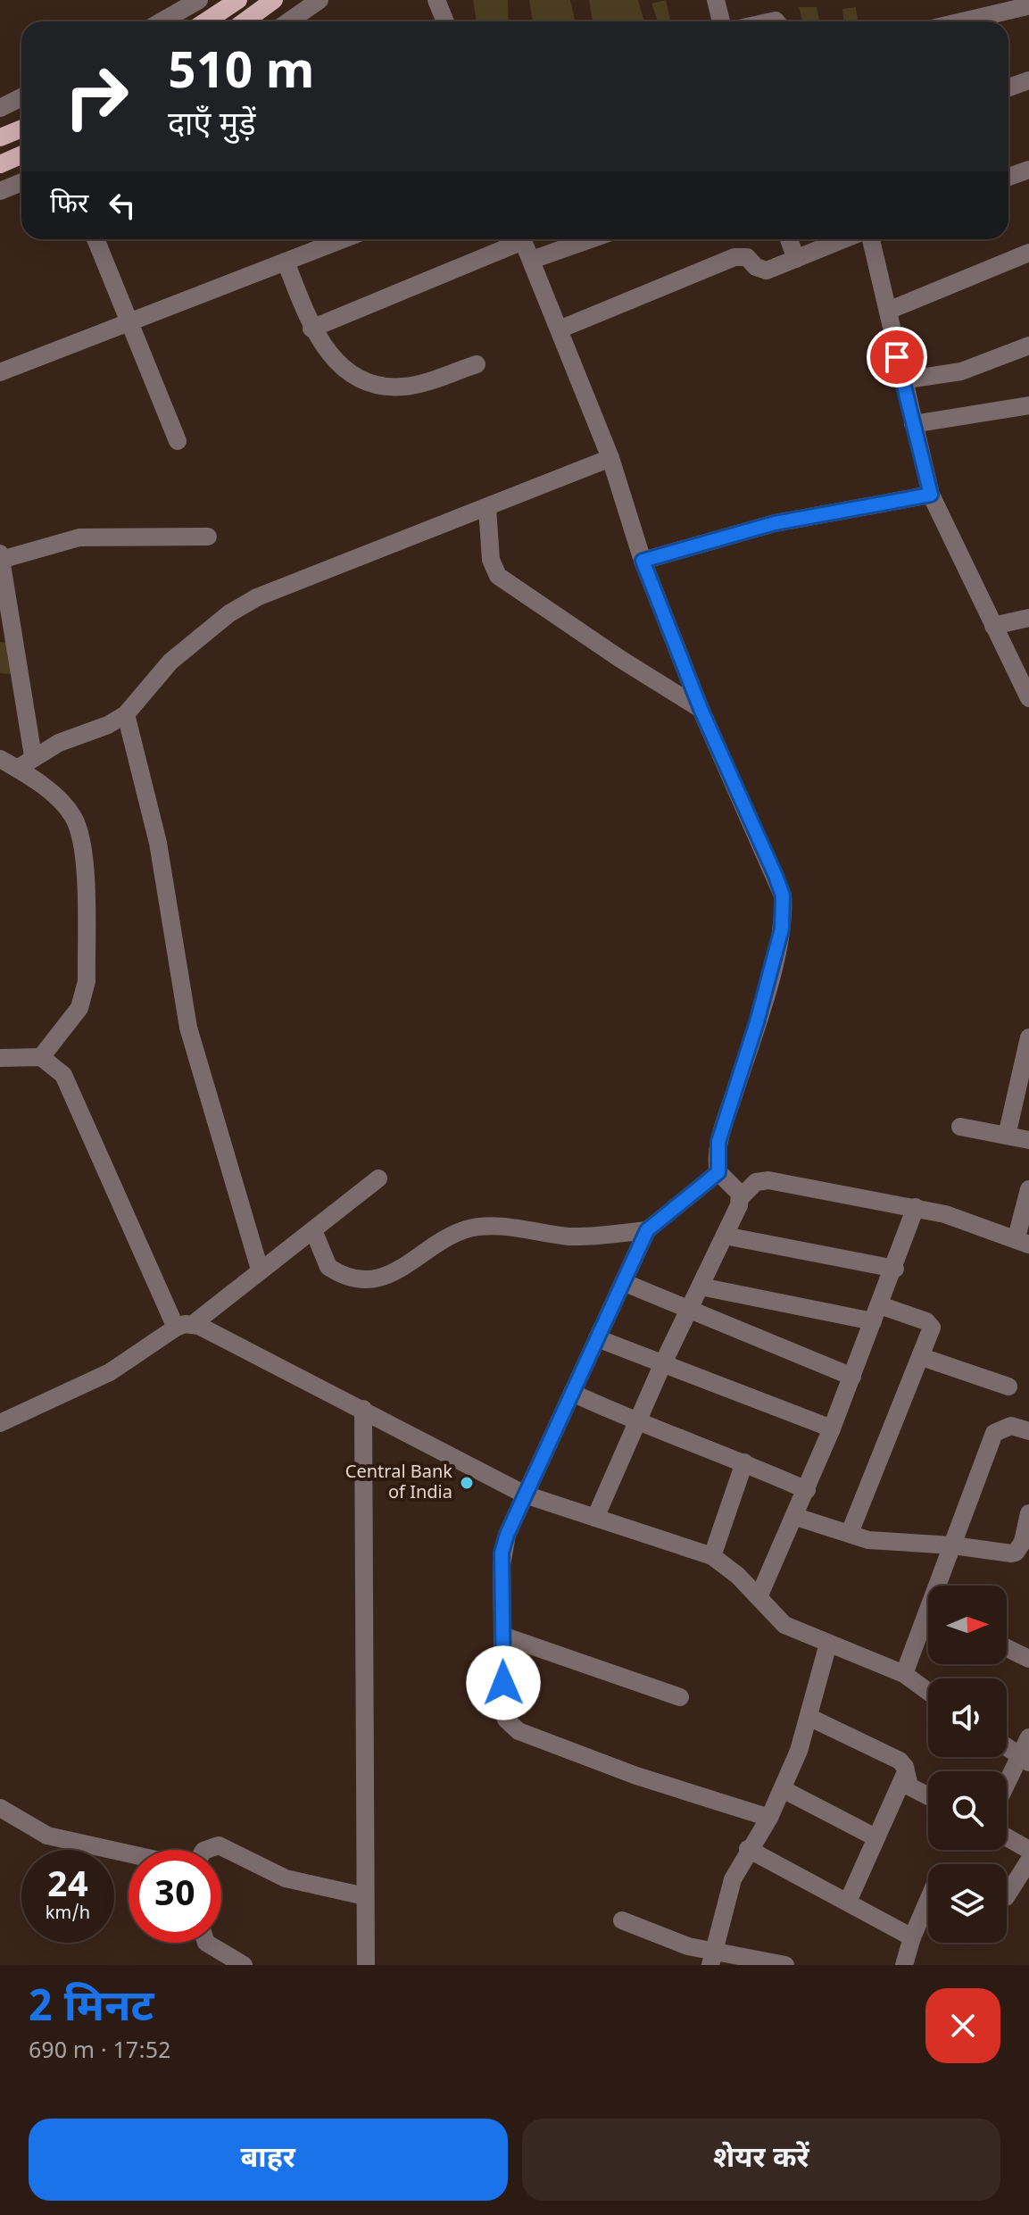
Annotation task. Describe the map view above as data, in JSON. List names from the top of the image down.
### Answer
{
  "places": ["Central Bank of India"],
  "north": "right",
  "page": {
    "turn": ["510 m", "दाएँ मुड़ें"],
    "then": "फिर",
    "speed": "24 km/h",
    "limit": "30",
    "heading": ["2 मिनट", "690 m · 17:52"],
    "buttons": ["बाहर", "शेयर करें"]
  }
}
